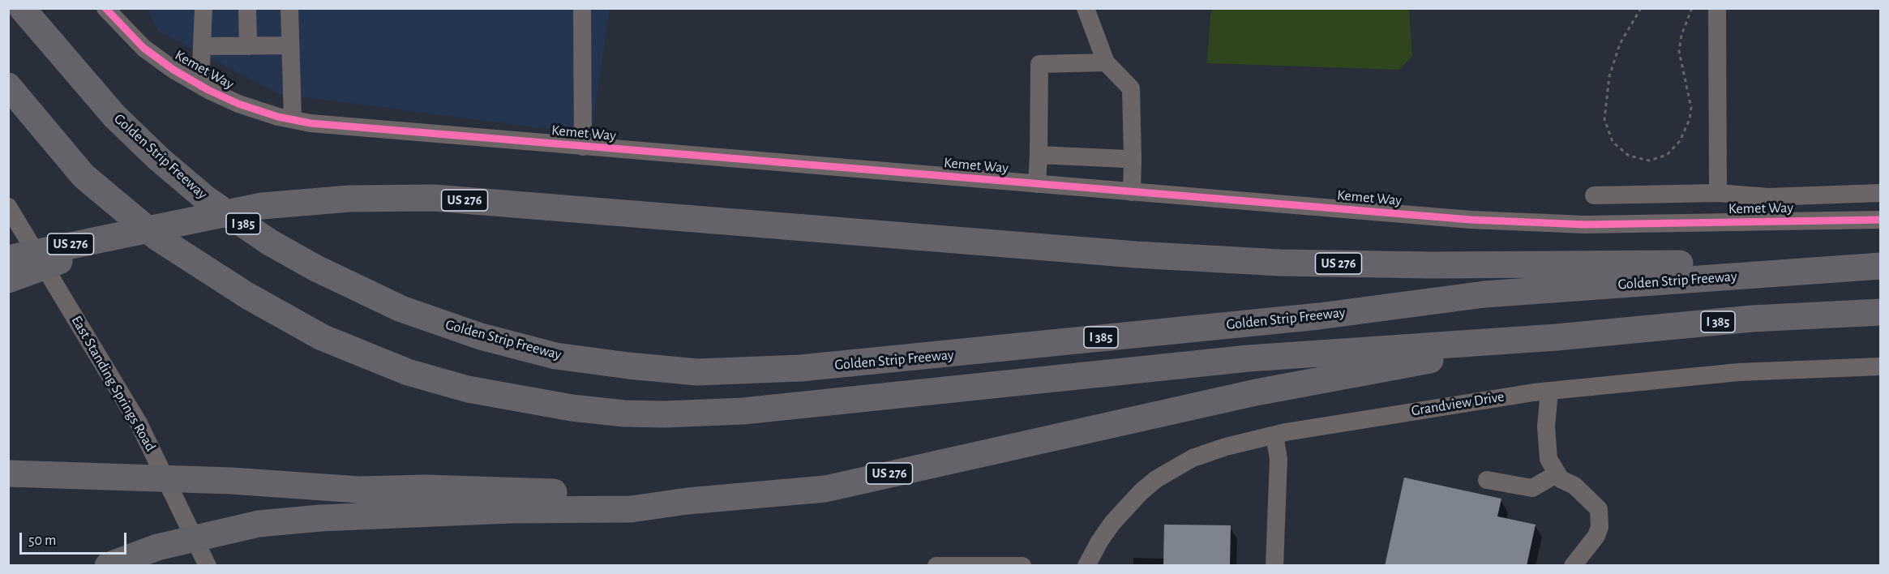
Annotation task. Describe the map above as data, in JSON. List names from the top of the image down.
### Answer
{
  "streets": {
    "highway": ["Golden Strip Freeway", "US 276", "I 385"],
    "street": ["Kemet Way", "East Standing Springs Road", "Grandview Drive"]
  },
  "crossings": [
    ["Golden Strip Freeway", "US 276"],
    ["US 276", "I 385"]
  ],
  "scale_bar": "50 m"
}
